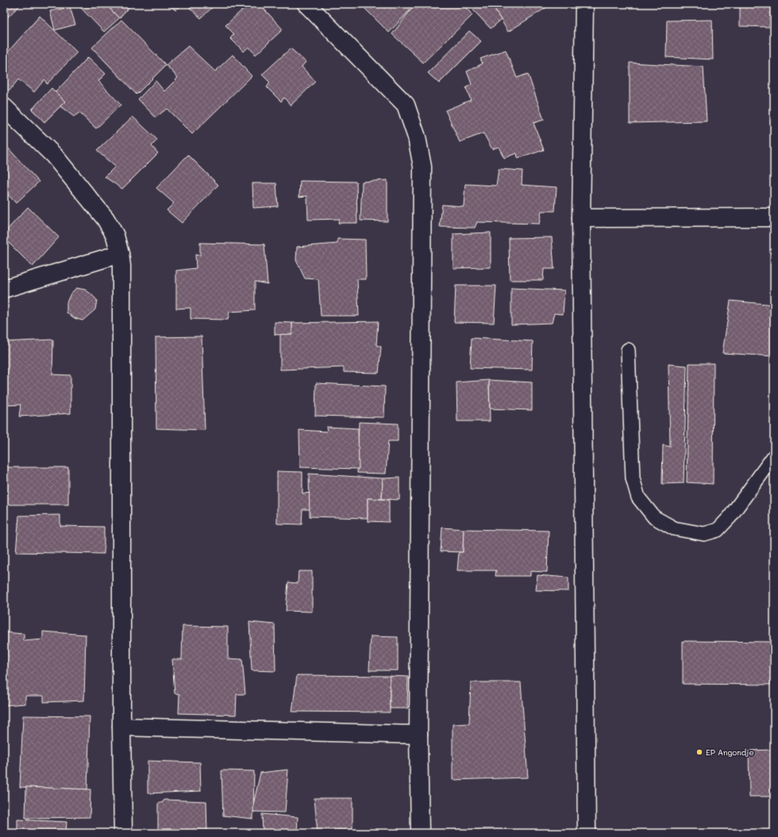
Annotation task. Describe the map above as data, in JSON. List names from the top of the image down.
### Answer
{
  "places": ["EP Angondje"]
}
